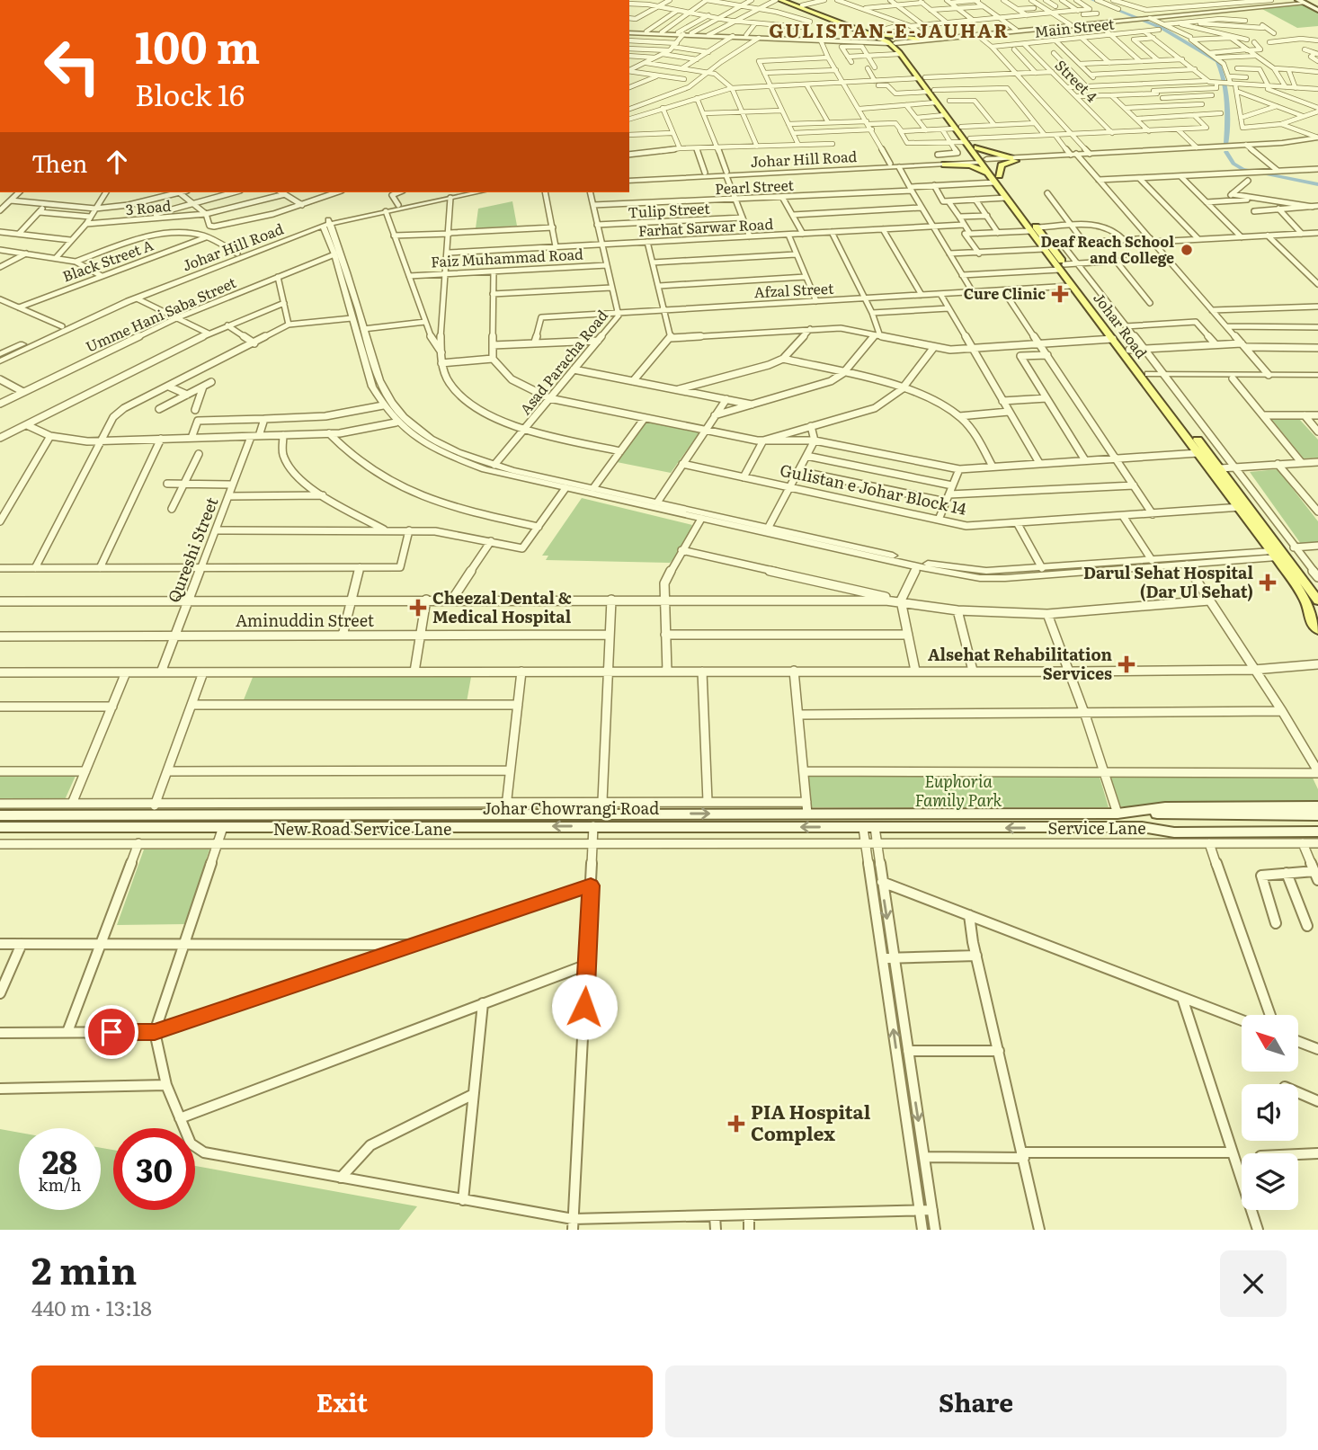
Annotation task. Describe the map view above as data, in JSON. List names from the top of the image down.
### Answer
{
  "streets": {
    "main road": ["Johar Road", "Johar Chowrangi Road"],
    "street": [
      "Main Street",
      "Street 4",
      "Johar Hill Road",
      "Pearl Street",
      "3 Road",
      "Tulip Street",
      "Farhat Sarwar Road",
      "Faiz Muhammad Road",
      "Black Street A",
      "Afzal Street",
      "Umme Hani Saba Street",
      "Asad Paracha Road",
      "Gulistan e Johar Block 14",
      "Qureshi Street",
      "Aminuddin Street",
      "Service Lane",
      "New Road Service Lane"
    ]
  },
  "crossings": [
    ["Main Street", "Street 4"],
    ["Johar Hill Road", "Johar Road"],
    ["Pearl Street", "Johar Road"],
    ["Pearl Street", "Asad Paracha Road"],
    ["Tulip Street", "Asad Paracha Road"],
    ["Farhat Sarwar Road", "Asad Paracha Road"],
    ["Faiz Muhammad Road", "Asad Paracha Road"],
    ["Afzal Street", "Johar Road"],
    ["Afzal Street", "Asad Paracha Road"],
    ["Johar Road", "Gulistan e Johar Block 14"],
    ["Qureshi Street", "Aminuddin Street"],
    ["Service Lane", "New Road Service Lane"]
  ],
  "districts": ["GULISTAN-E-JAUHAR"],
  "parks": ["Euphoria Family Park"],
  "places": {
    "other": ["Deaf Reach School and College"],
    "health": [
      "Cure Clinic",
      "Darul Sehat Hospital (Dar Ul Sehat)",
      "Cheezal Dental & Medical Hospital",
      "Alsehat Rehabilitation Services",
      "PIA Hospital Complex"
    ]
  },
  "north": "top left",
  "page": {
    "turn": ["100 m", "Block 16"],
    "then": "Then",
    "speed": "28 km/h",
    "limit": "30",
    "heading": ["2 min", "440 m · 13:18"],
    "buttons": ["Exit", "Share"]
  }
}
